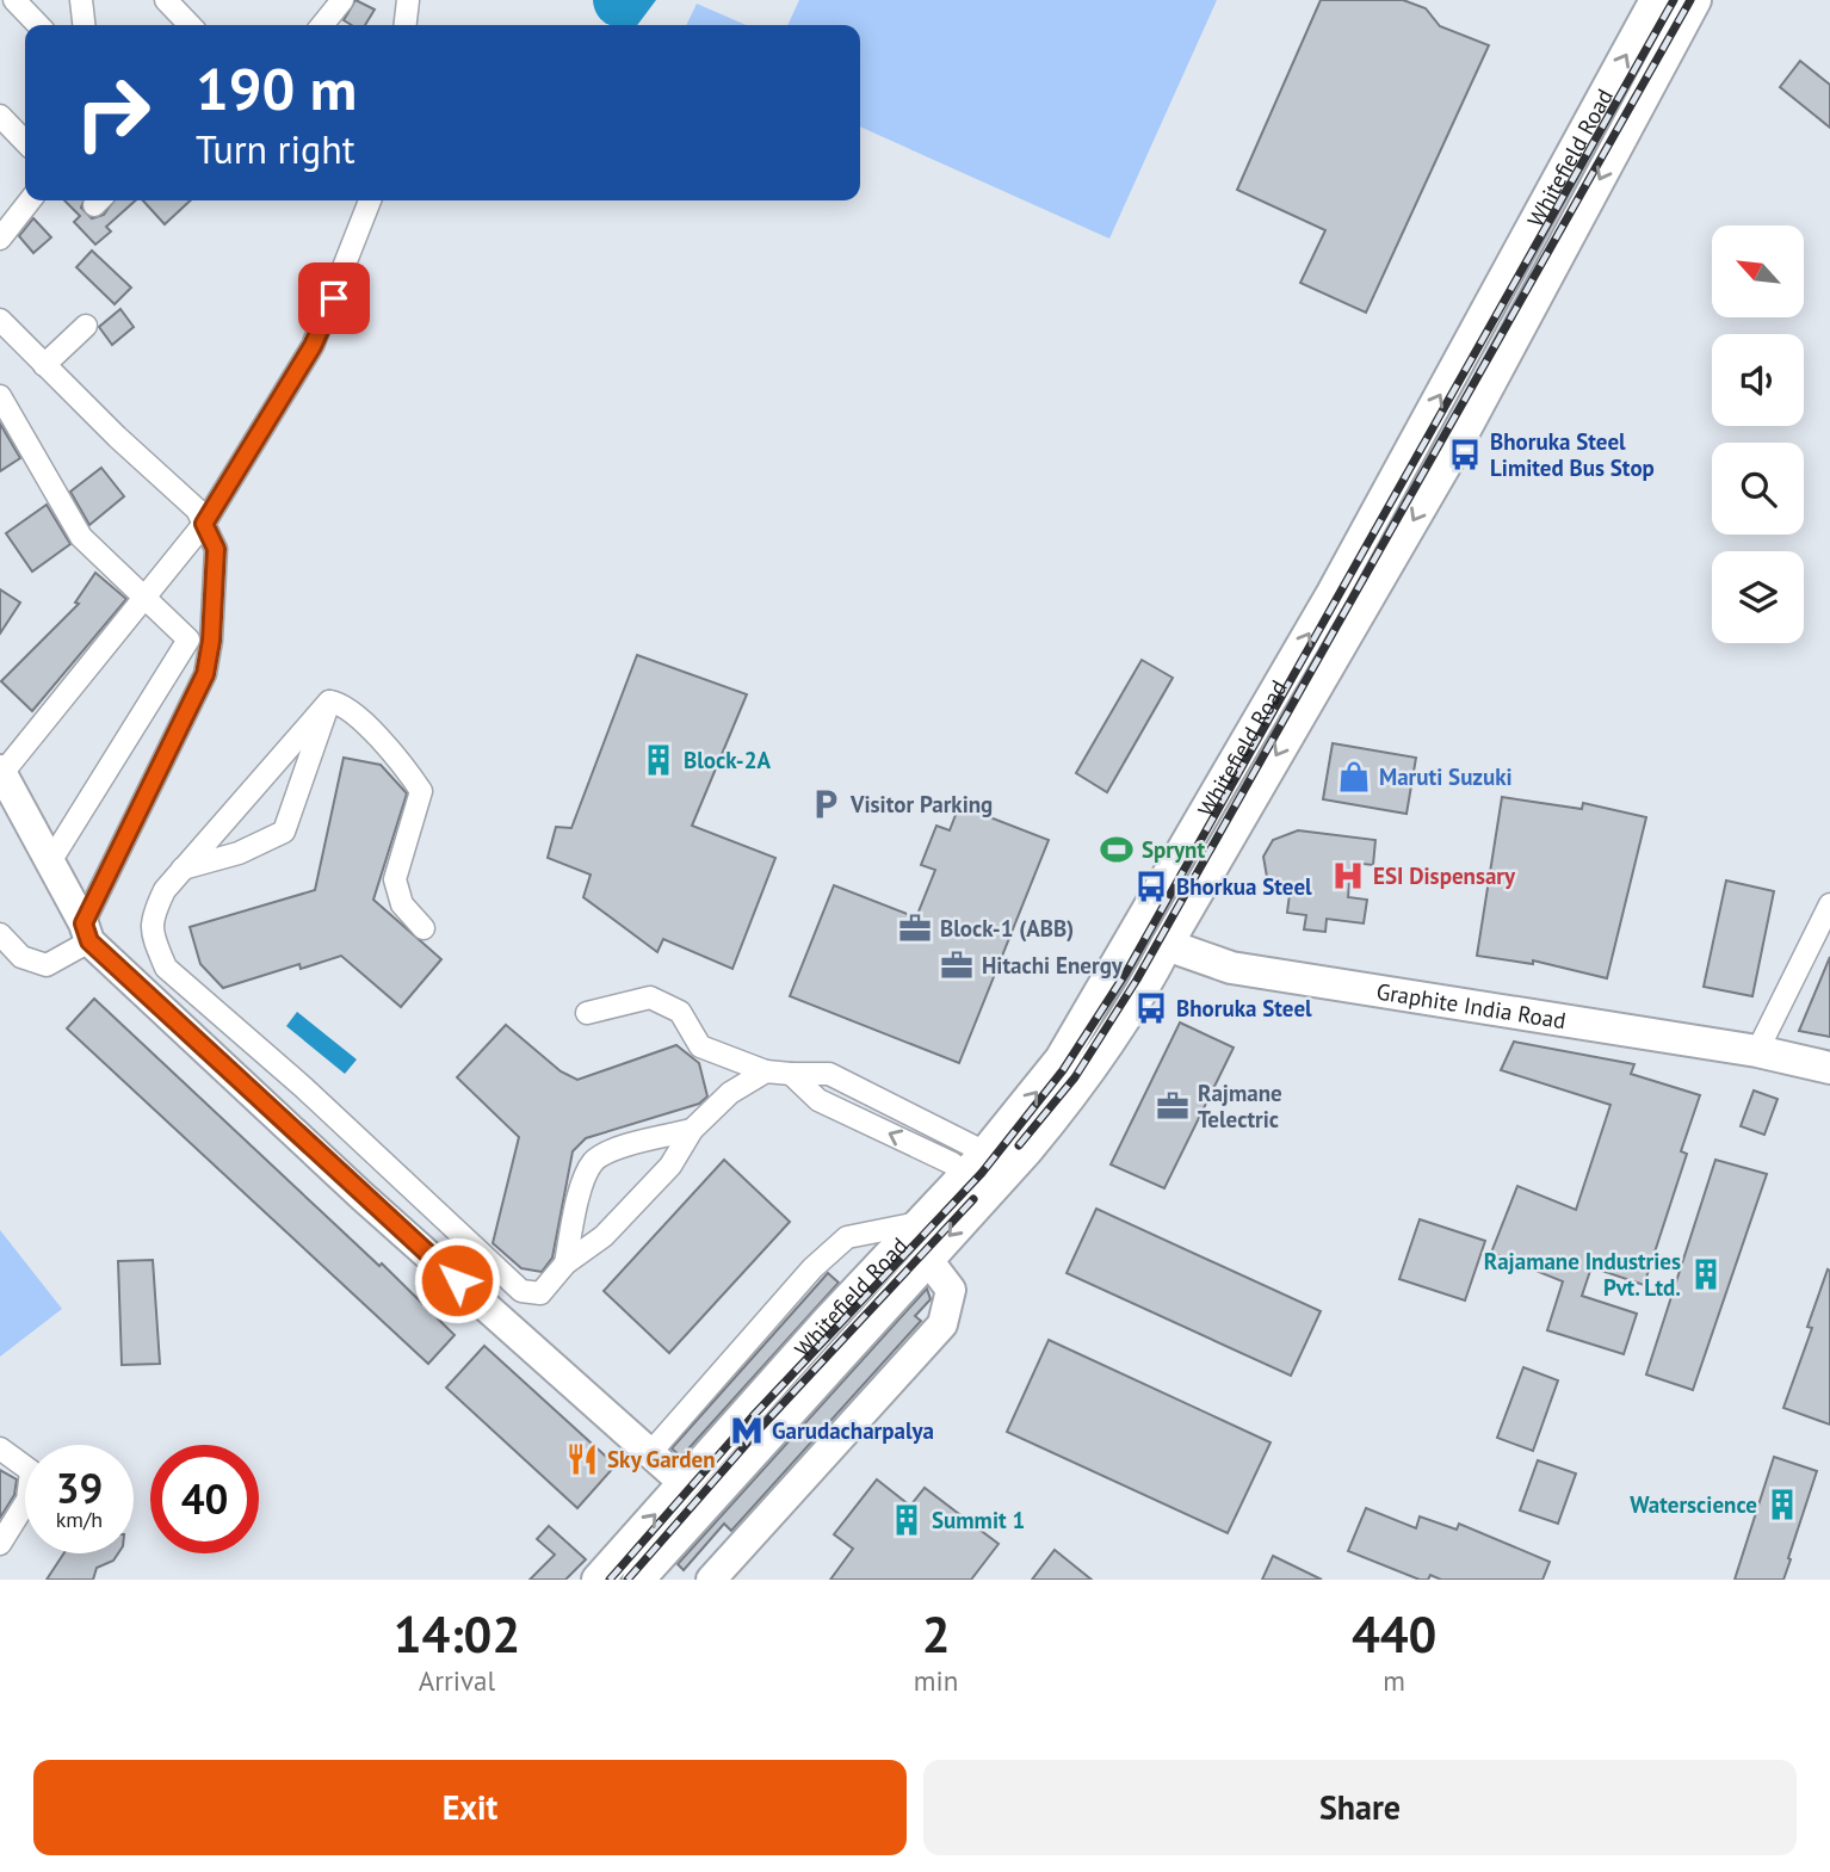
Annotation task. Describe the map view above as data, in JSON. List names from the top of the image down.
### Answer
{
  "streets": {
    "main road": ["Whitefield Road", "Graphite India Road"]
  },
  "crossings": [
    ["Whitefield Road", "Graphite India Road"]
  ],
  "places": {
    "bus stop": ["Bhoruka Steel Limited Bus Stop", "Bhorkua Steel", "Bhoruka Steel"],
    "building": [
      "Block-2A",
      "Rajamane Industries Pvt. Ltd.",
      "Waterscience",
      "Summit 1"
    ],
    "shop": ["Maruti Suzuki"],
    "parking": ["Visitor Parking"],
    "sports": ["Sprynt"],
    "hospital": ["ESI Dispensary"],
    "office": ["Block-1 (ABB)", "Hitachi Energy", "Rajmane Telectric"],
    "metro station": ["Garudacharpalya"],
    "restaurant": ["Sky Garden"]
  },
  "north": "top left",
  "page": {
    "turn": ["190 m", "Turn right"],
    "speed": "39 km/h",
    "limit": "40",
    "eta": [
      "14:02",
      "Arrival",
      "2",
      "min",
      "440",
      "m"
    ],
    "buttons": ["Exit", "Share"]
  }
}
